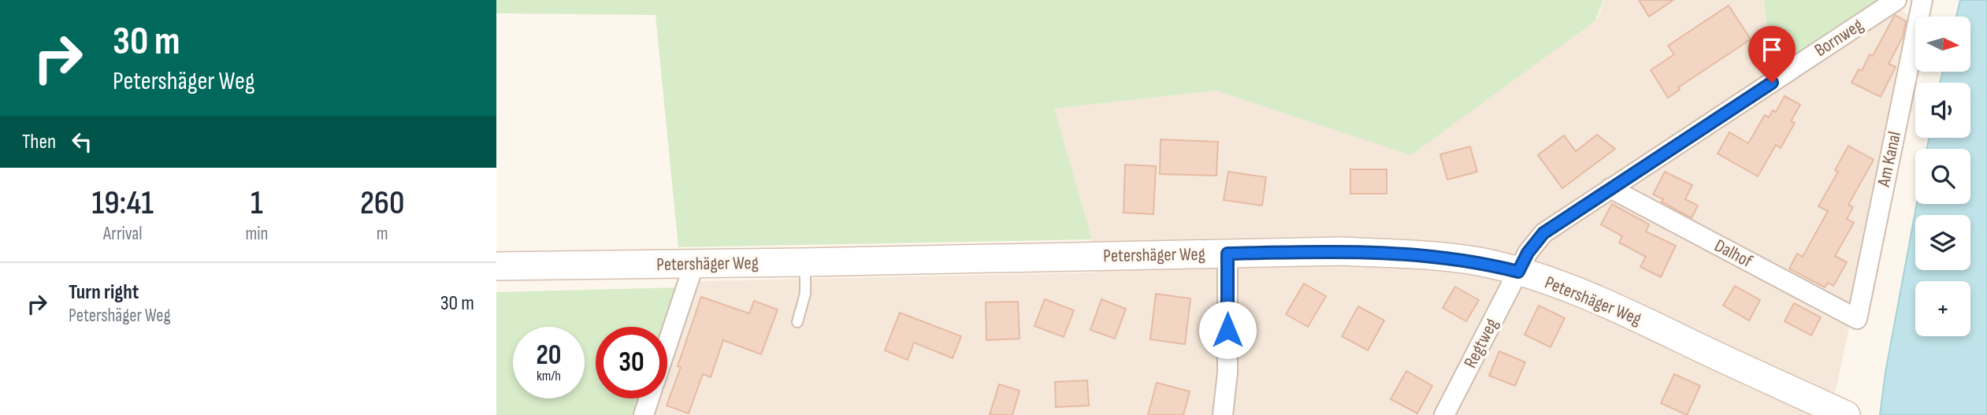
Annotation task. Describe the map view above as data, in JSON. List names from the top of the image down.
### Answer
{
  "streets": {
    "street": [
      "Bornweg",
      "Am Kanal",
      "Dalhof",
      "Petershäger Weg",
      "Regtweg"
    ]
  },
  "crossings": [
    ["Bornweg", "Dalhof"],
    ["Bornweg", "Petershäger Weg"],
    ["Bornweg", "Regtweg"],
    ["Am Kanal", "Dalhof"],
    ["Petershäger Weg", "Regtweg"]
  ],
  "north": "right",
  "page": {
    "turn": ["30 m", "Petershäger Weg"],
    "map_buttons": "+",
    "then": "Then",
    "eta": [
      "19:41",
      "Arrival",
      "1",
      "min",
      "260",
      "m"
    ],
    "list": [
      {
        "name": "Turn right",
        "note": "Petershäger Weg",
        "value": "30 m"
      }
    ],
    "speed": "20 km/h",
    "limit": "30"
  }
}
